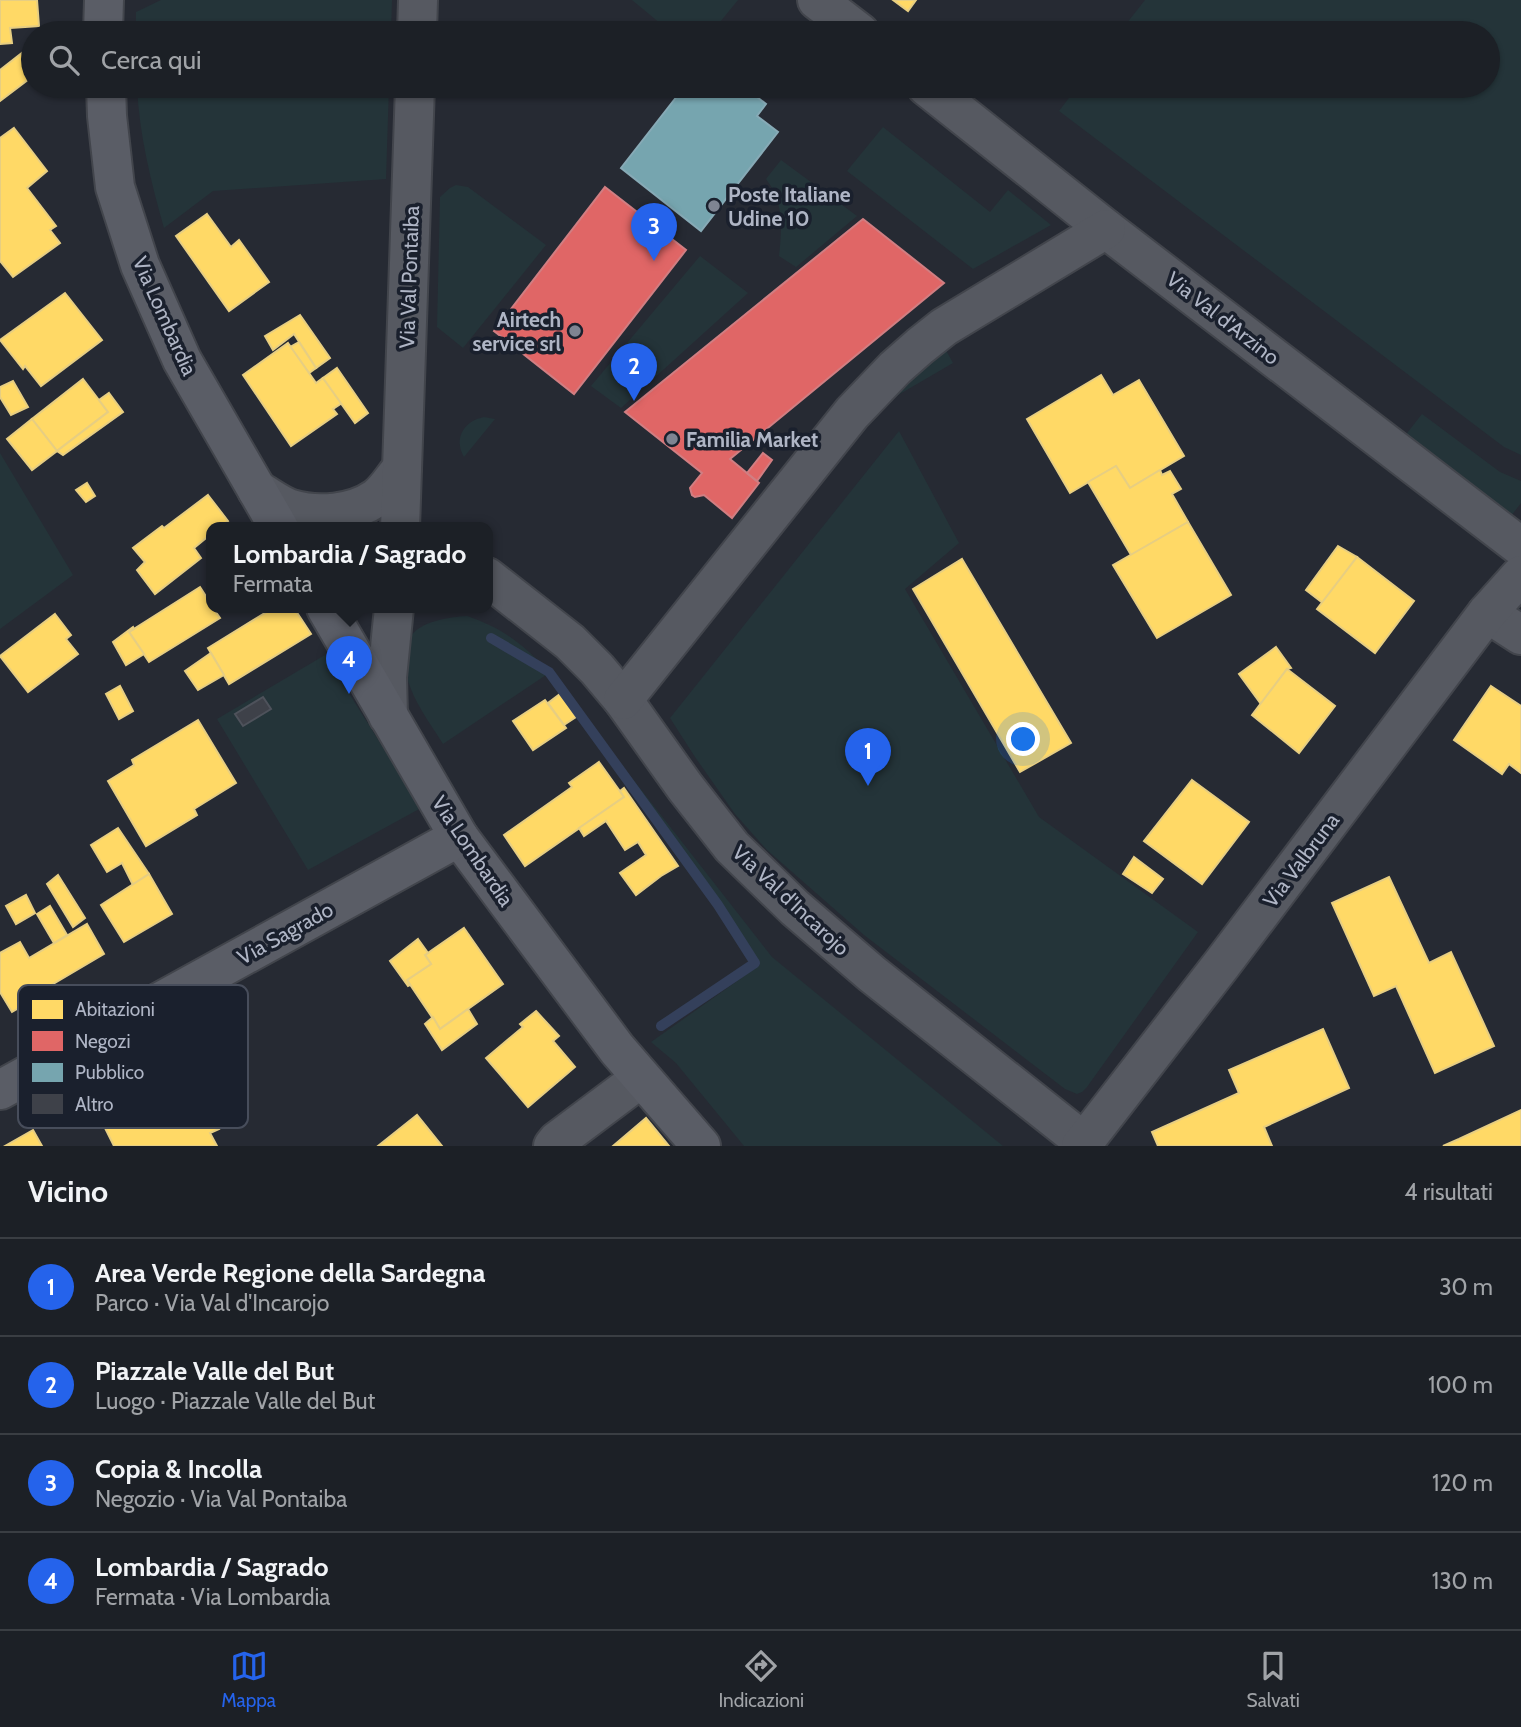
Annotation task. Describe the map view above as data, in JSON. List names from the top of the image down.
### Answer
{
  "streets": {
    "street": [
      "Via Val Pontaiba",
      "Via Lombardia",
      "Via Val d'Arzino",
      "Via Valbruna",
      "Via Val d'Incarojo",
      "Via Sagrado"
    ]
  },
  "crossings": [
    ["Via Lombardia", "Via Sagrado"],
    ["Via Valbruna", "Via Val d'Incarojo"]
  ],
  "places": ["Poste Italiane Udine 10", "Airtech service srl", "Familia Market"],
  "legend": [
    "Abitazioni",
    "Negozi",
    "Pubblico",
    "Altro"
  ],
  "page": {
    "search": "Cerca qui",
    "pins": [
      "3",
      "2",
      "4",
      "1"
    ],
    "popup": ["Lombardia / Sagrado", "Fermata"],
    "heading": ["Vicino", "4 risultati"],
    "list": [
      {
        "mark": "1",
        "name": "Area Verde Regione della Sardegna",
        "note": "Parco · Via Val d'Incarojo",
        "value": "30 m"
      },
      {
        "mark": "2",
        "name": "Piazzale Valle del But",
        "note": "Luogo · Piazzale Valle del But",
        "value": "100 m"
      },
      {
        "mark": "3",
        "name": "Copia & Incolla",
        "note": "Negozio · Via Val Pontaiba",
        "value": "120 m"
      },
      {
        "mark": "4",
        "name": "Lombardia / Sagrado",
        "note": "Fermata · Via Lombardia",
        "value": "130 m"
      }
    ],
    "nav": ["Mappa", "Indicazioni", "Salvati"]
  }
}
